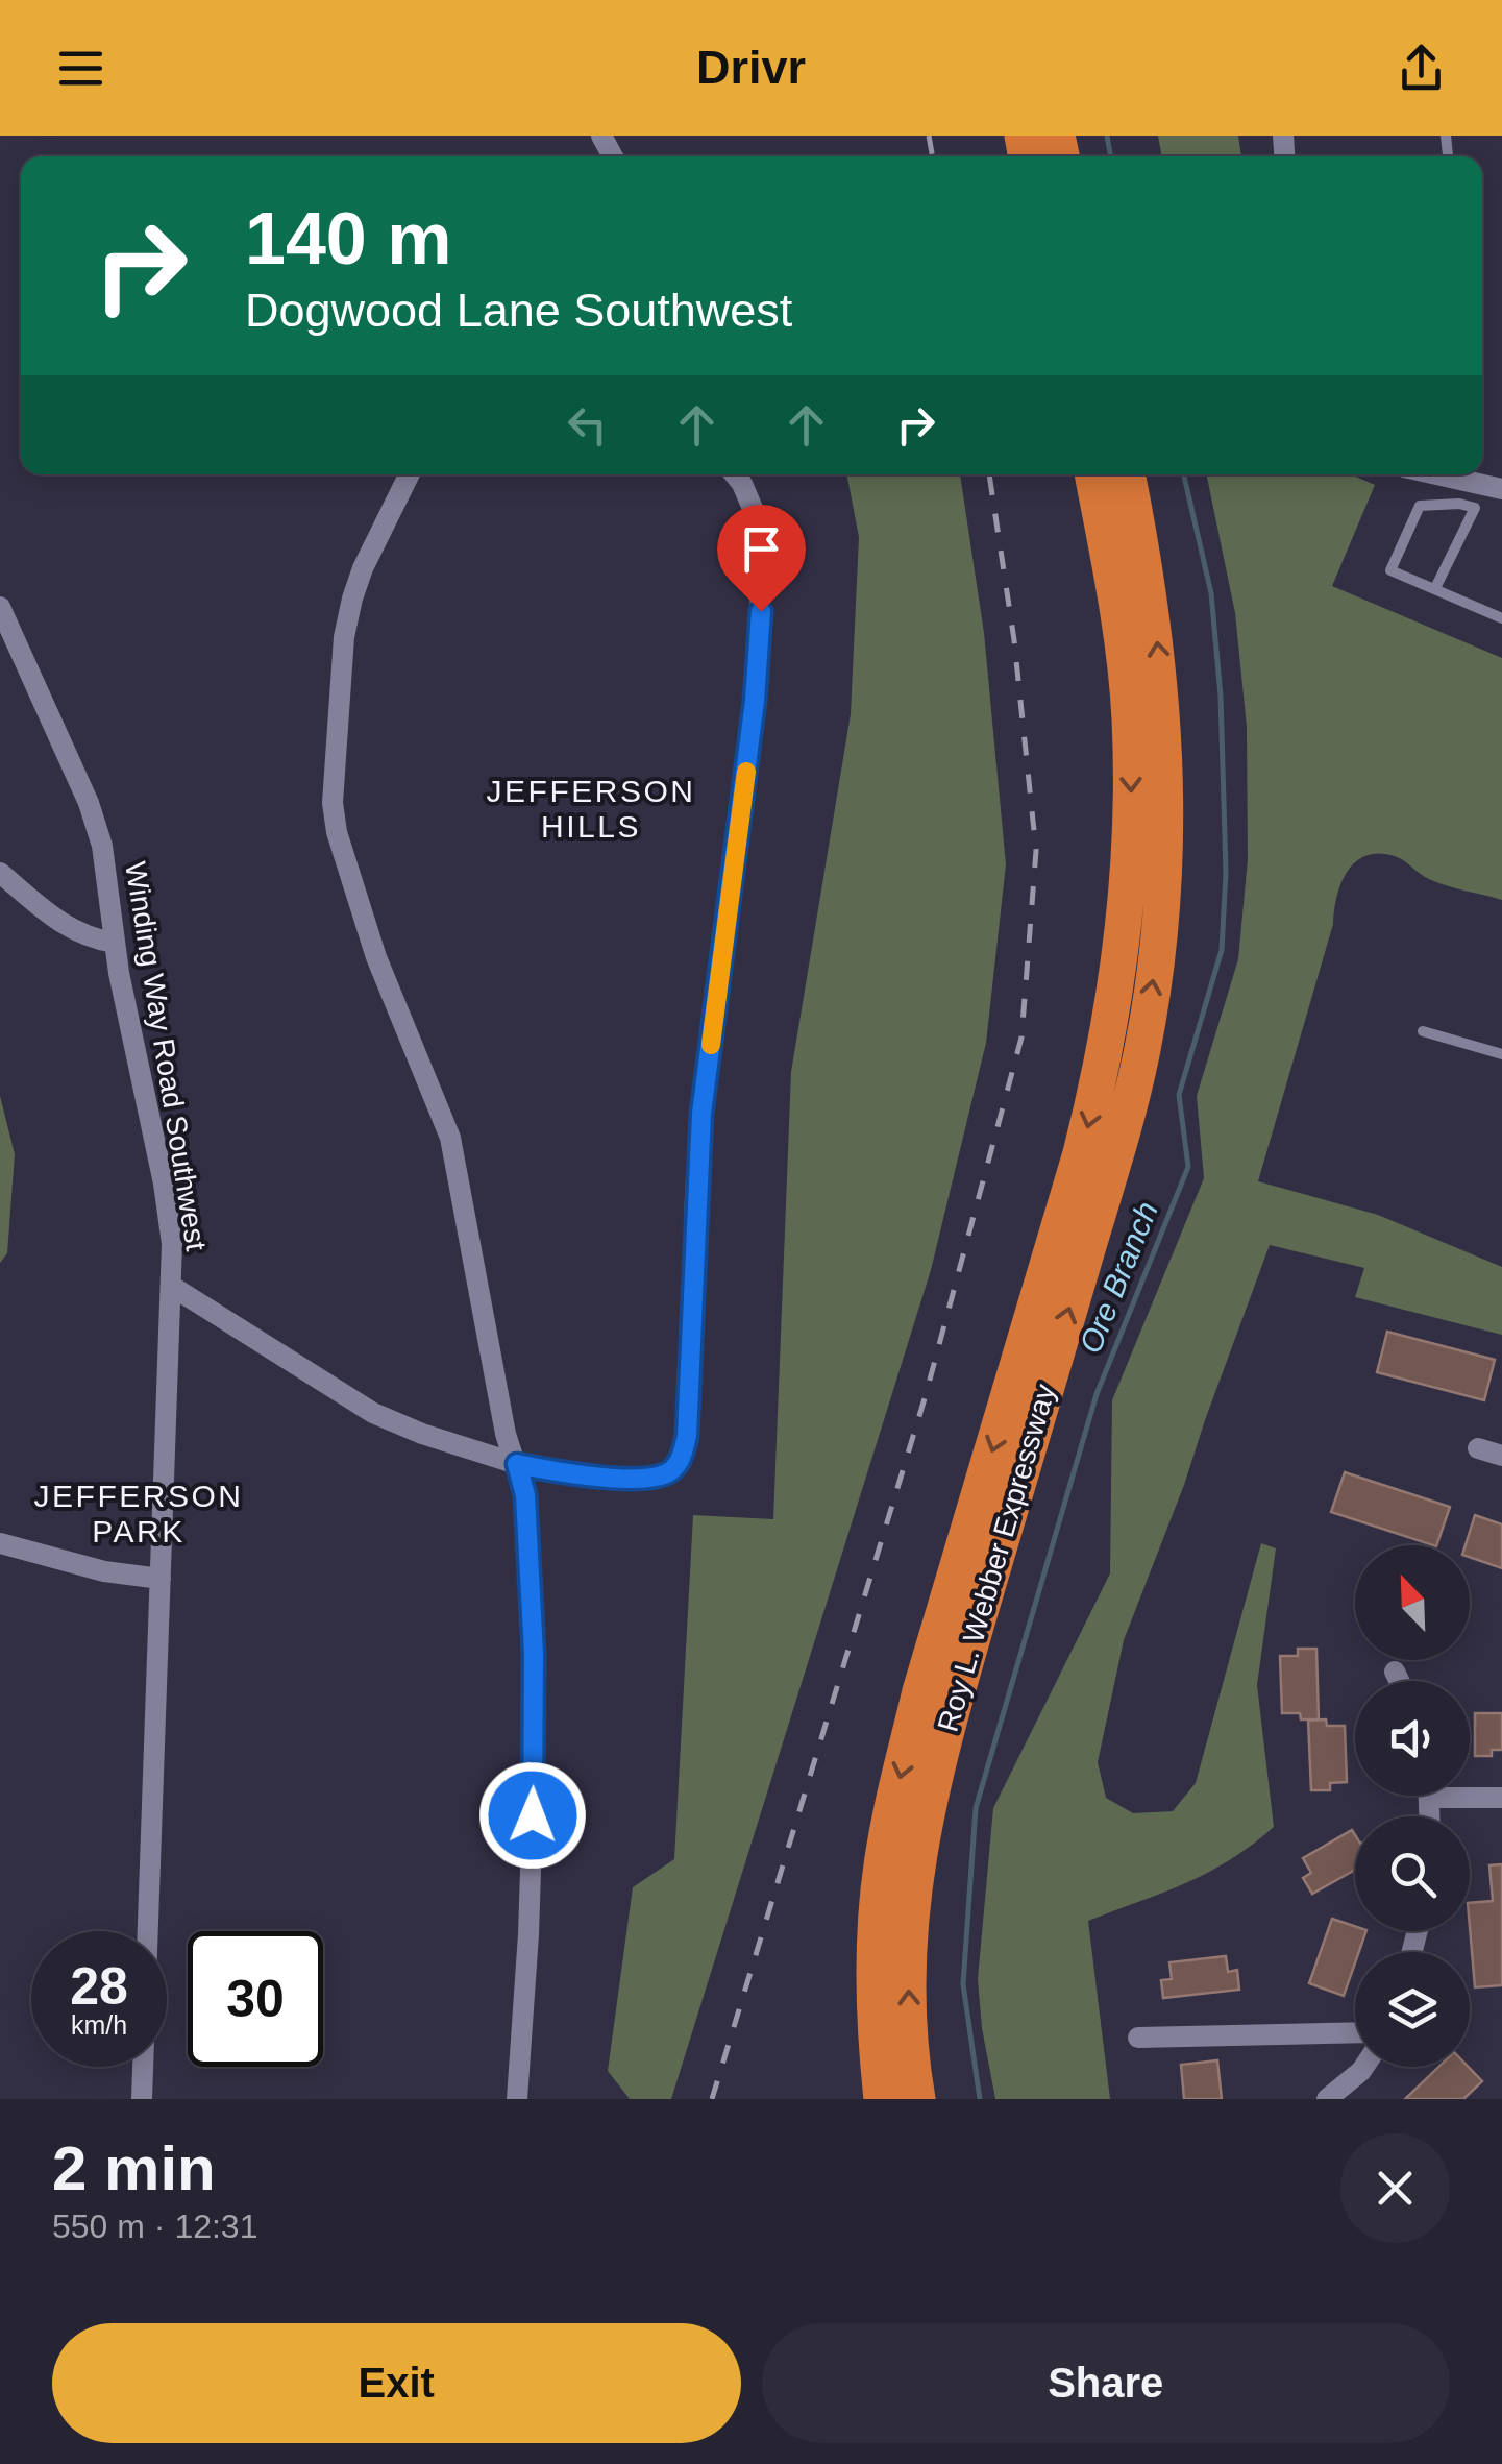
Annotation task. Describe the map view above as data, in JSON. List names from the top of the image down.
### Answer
{
  "streets": {
    "highway": ["Roy L. Webber Expressway"],
    "street": ["Winding Way Road Southwest"]
  },
  "districts": ["JEFFERSON HILLS", "JEFFERSON PARK"],
  "water": ["Ore Branch"],
  "north": "top left",
  "page": {
    "header": "Drivr",
    "turn": ["140 m", "Dogwood Lane Southwest"],
    "speed": "28 km/h",
    "limit": "30",
    "heading": ["2 min", "550 m · 12:31"],
    "buttons": ["Exit", "Share"]
  }
}
